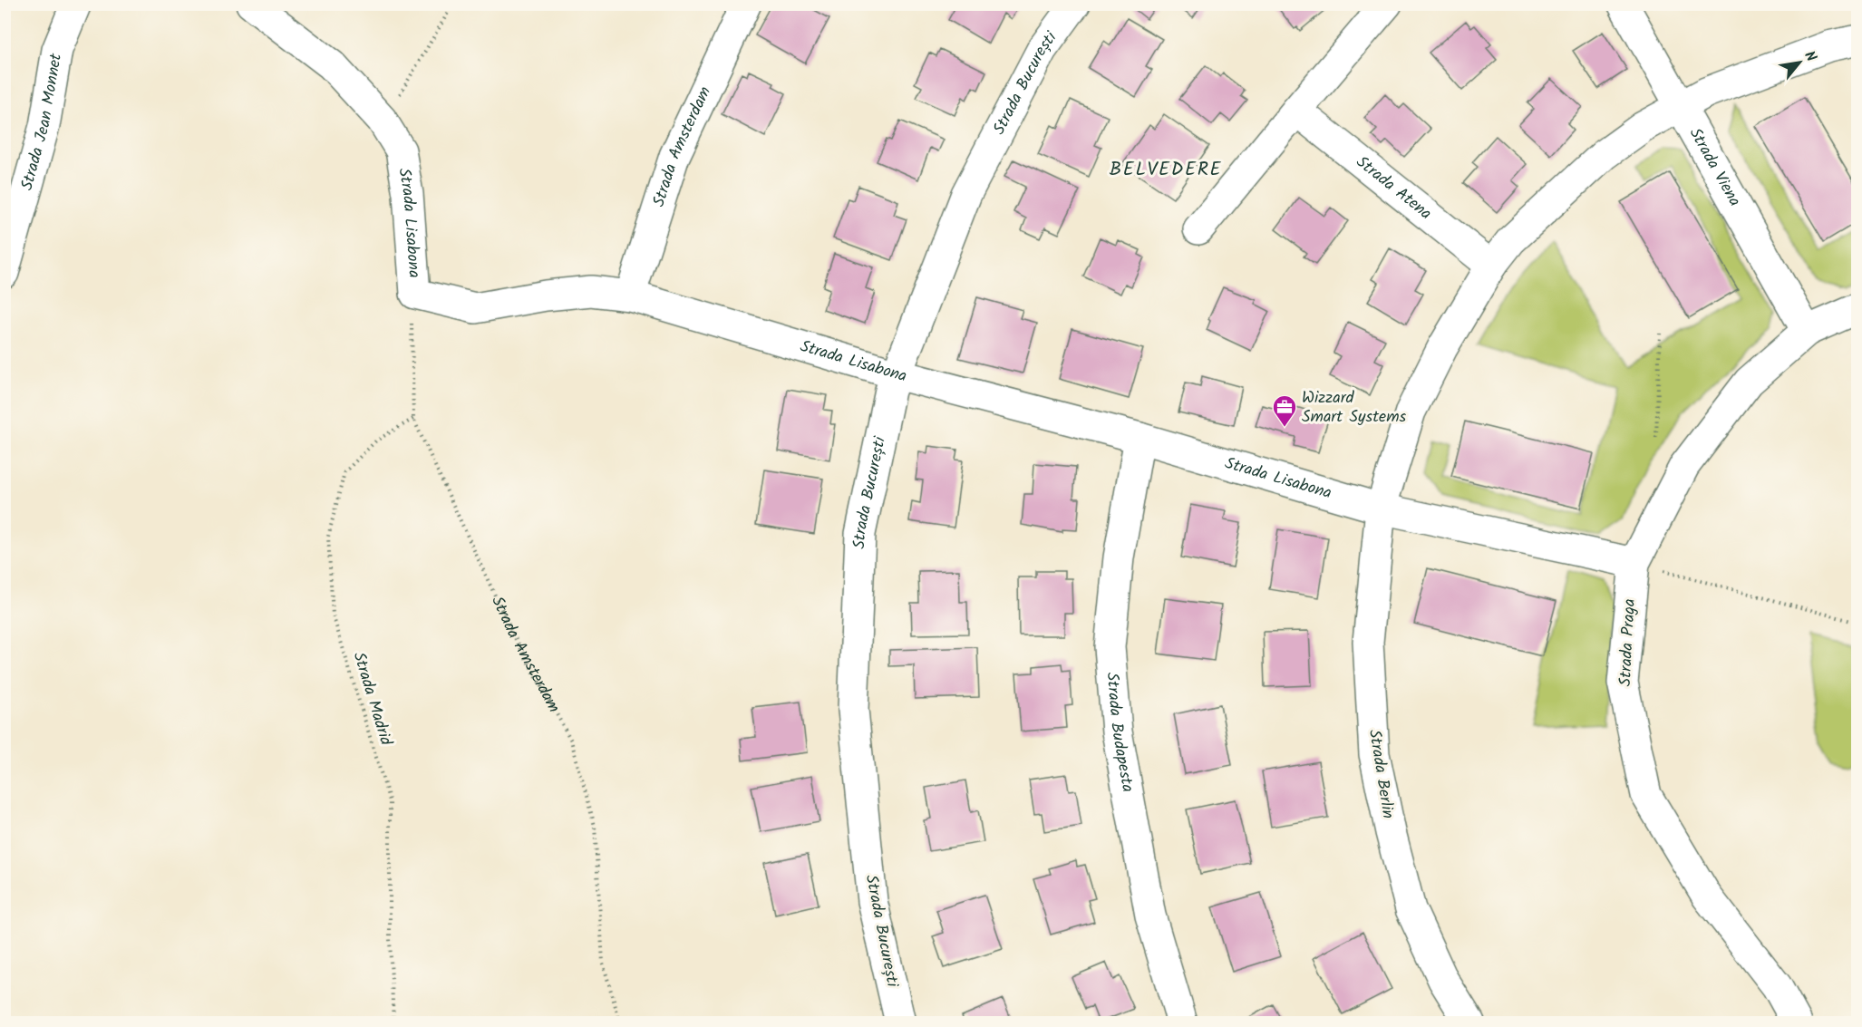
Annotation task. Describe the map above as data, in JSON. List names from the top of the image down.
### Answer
{
  "streets": {
    "street": [
      "Strada București",
      "Strada Jean Monnet",
      "Strada Amsterdam",
      "Strada Viena",
      "Strada Atena",
      "Strada Lisabona",
      "Strada Praga",
      "Strada Budapesta",
      "Strada Berlin"
    ],
    "path": ["Strada Madrid"]
  },
  "crossings": [
    ["Strada București", "Strada Lisabona"],
    ["Strada Amsterdam", "Strada Lisabona"],
    ["Strada Amsterdam", "Strada Madrid"],
    ["Strada Viena", "Strada Praga"],
    ["Strada Viena", "Strada Berlin"],
    ["Strada Atena", "Strada Berlin"],
    ["Strada Lisabona", "Strada Praga"],
    ["Strada Lisabona", "Strada Budapesta"],
    ["Strada Lisabona", "Strada Berlin"]
  ],
  "districts": ["BELVEDERE"],
  "places": {
    "office": ["Wizzard Smart Systems"]
  },
  "north": "top right"
}
